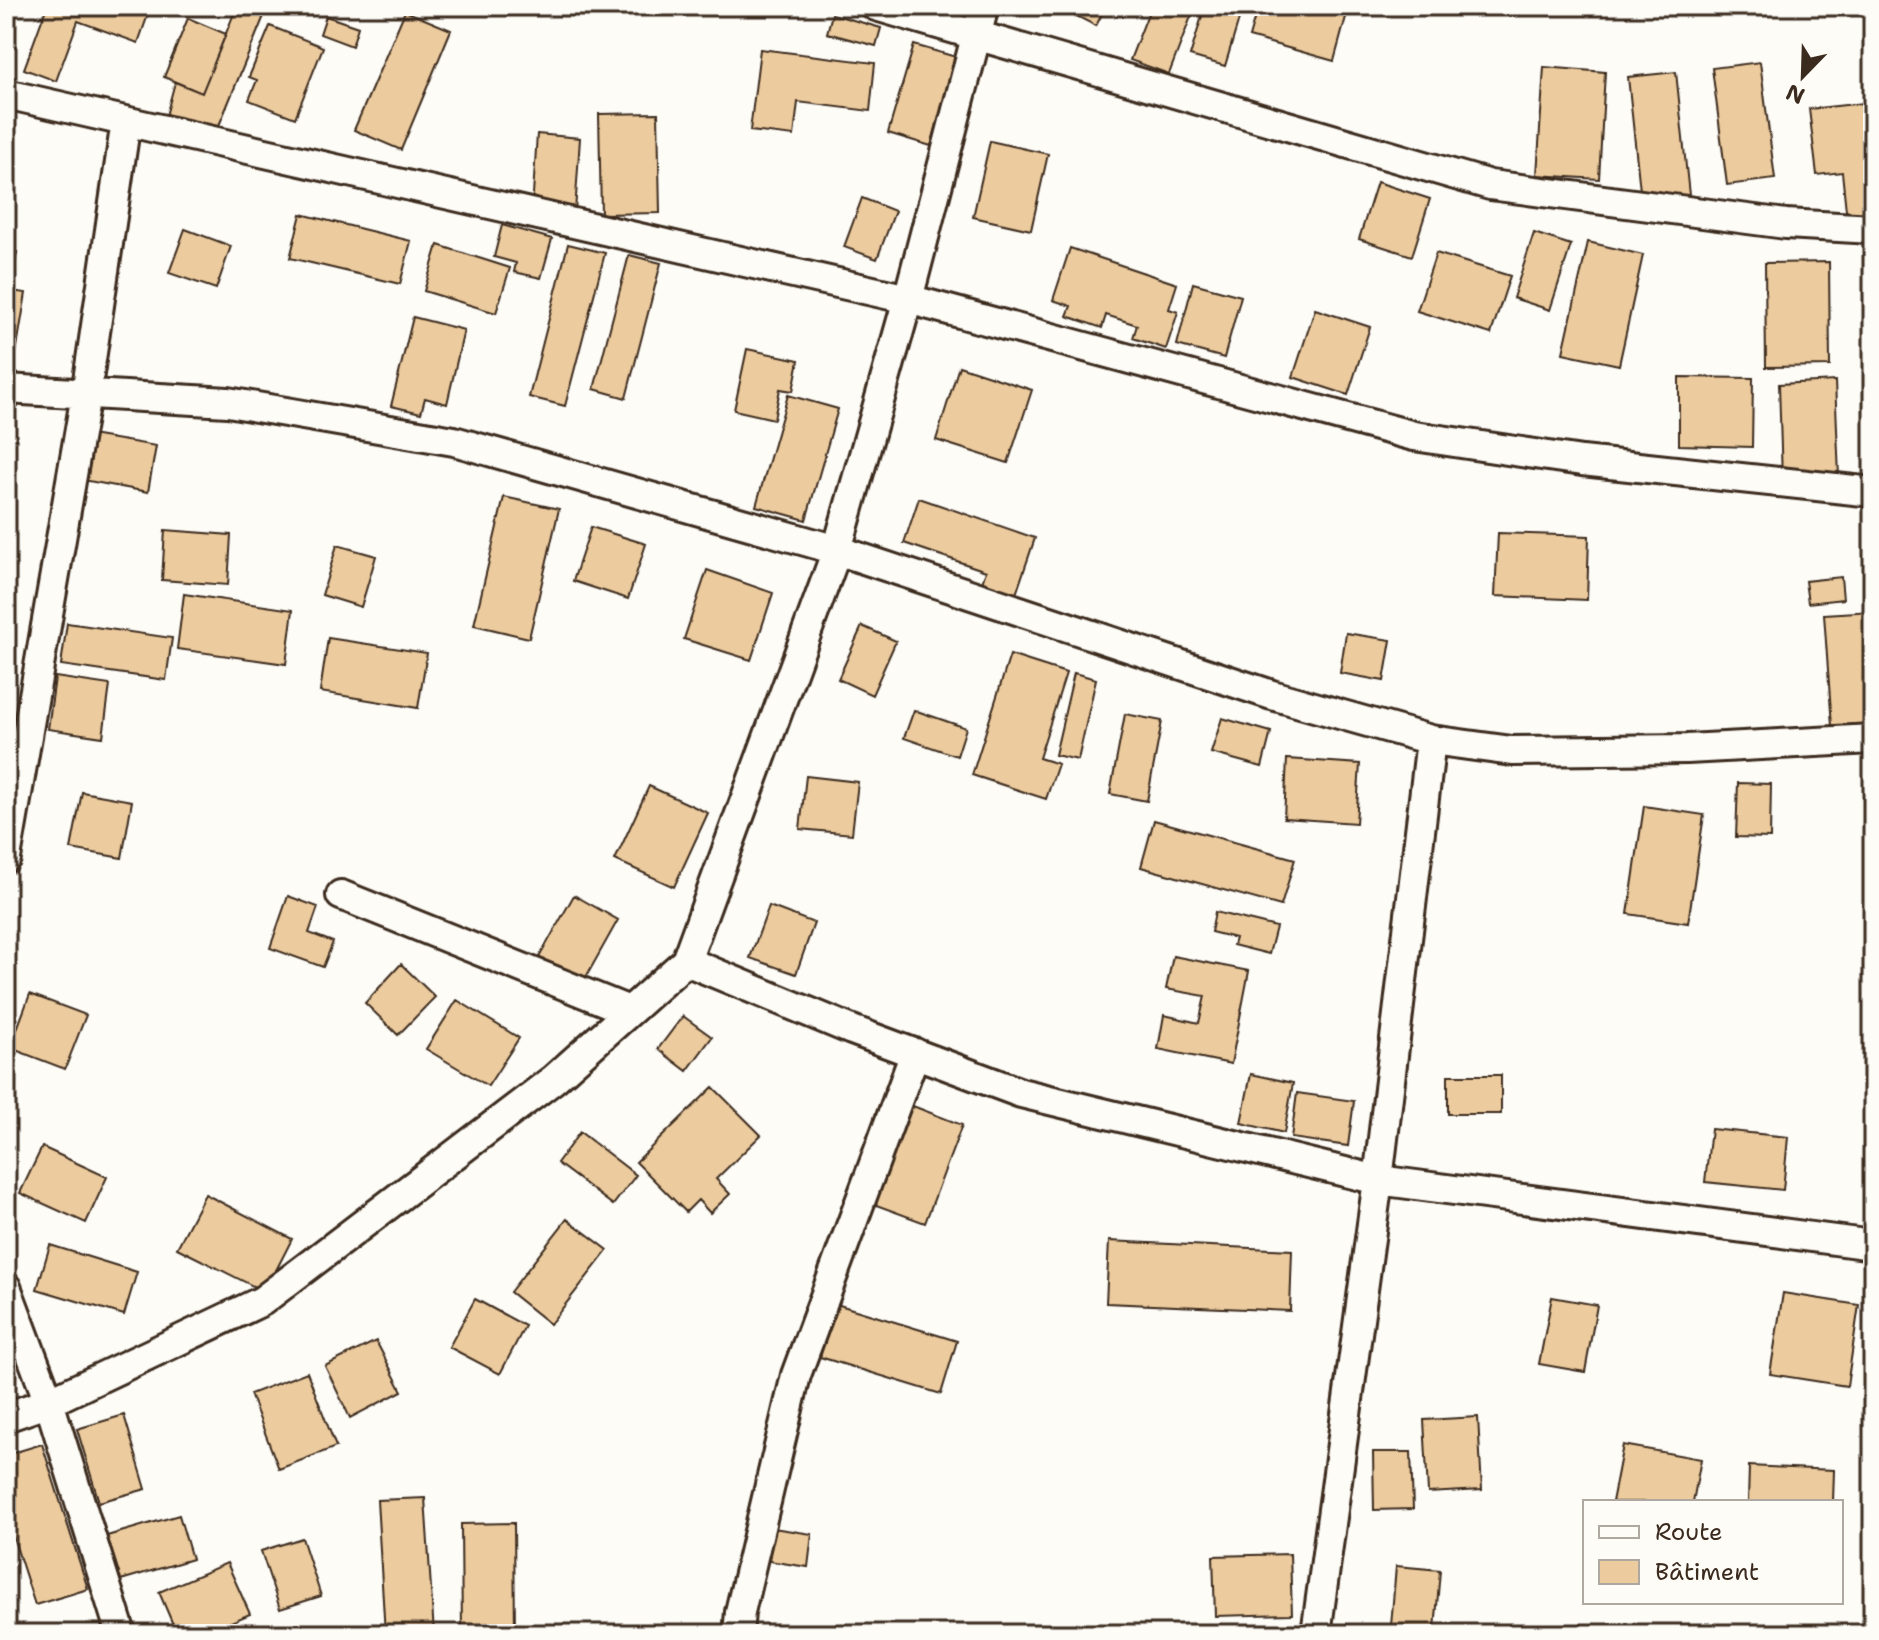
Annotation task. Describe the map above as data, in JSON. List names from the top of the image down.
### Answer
{
  "legend": ["Route", "Bâtiment"],
  "north": "bottom left"
}
